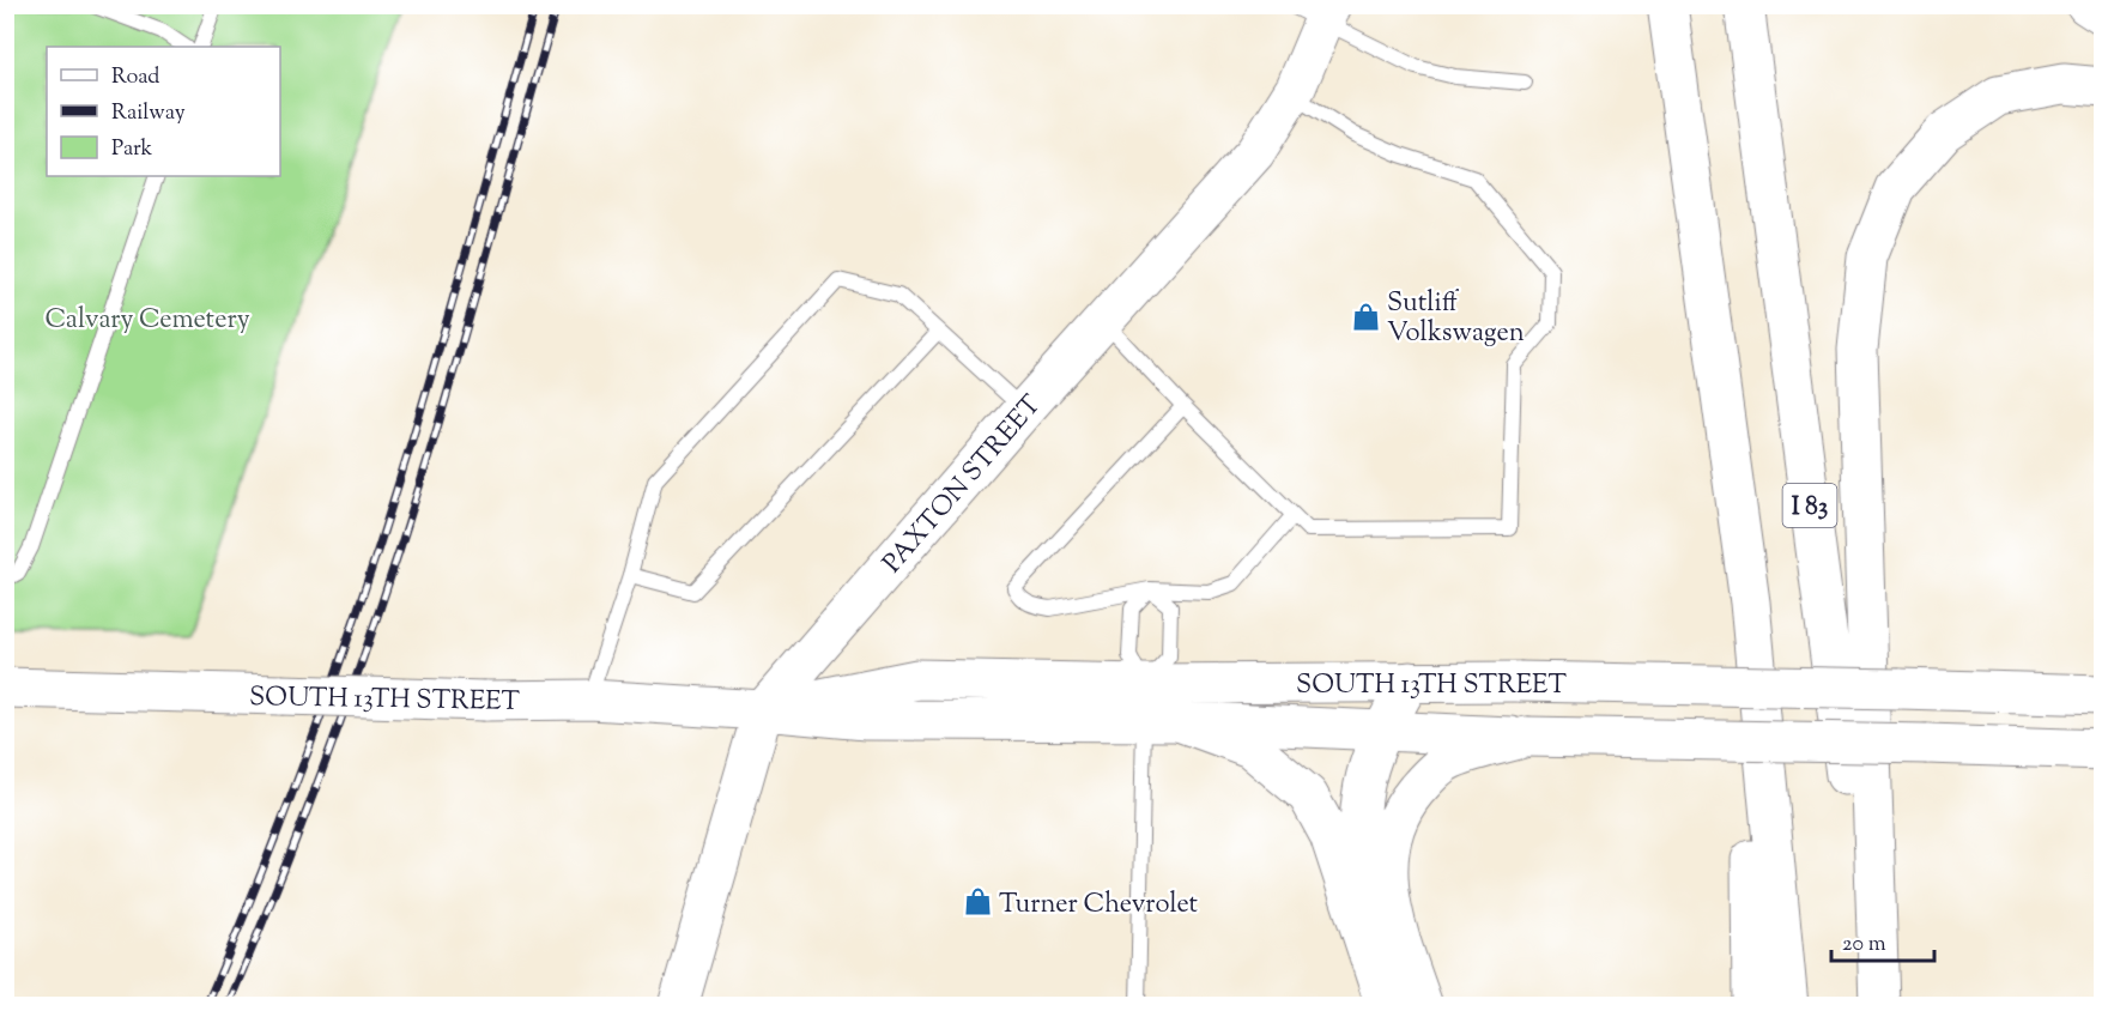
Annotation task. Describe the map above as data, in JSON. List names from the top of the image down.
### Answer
{
  "streets": {
    "main road": ["PAXTON STREET", "I 83", "SOUTH 13TH STREET"]
  },
  "crossings": [
    ["PAXTON STREET", "SOUTH 13TH STREET"]
  ],
  "parks": ["Calvary Cemetery"],
  "places": {
    "shop": ["Sutliff Volkswagen", "Turner Chevrolet"]
  },
  "legend": ["Road", "Railway", "Park"],
  "scale_bar": "20 m"
}
